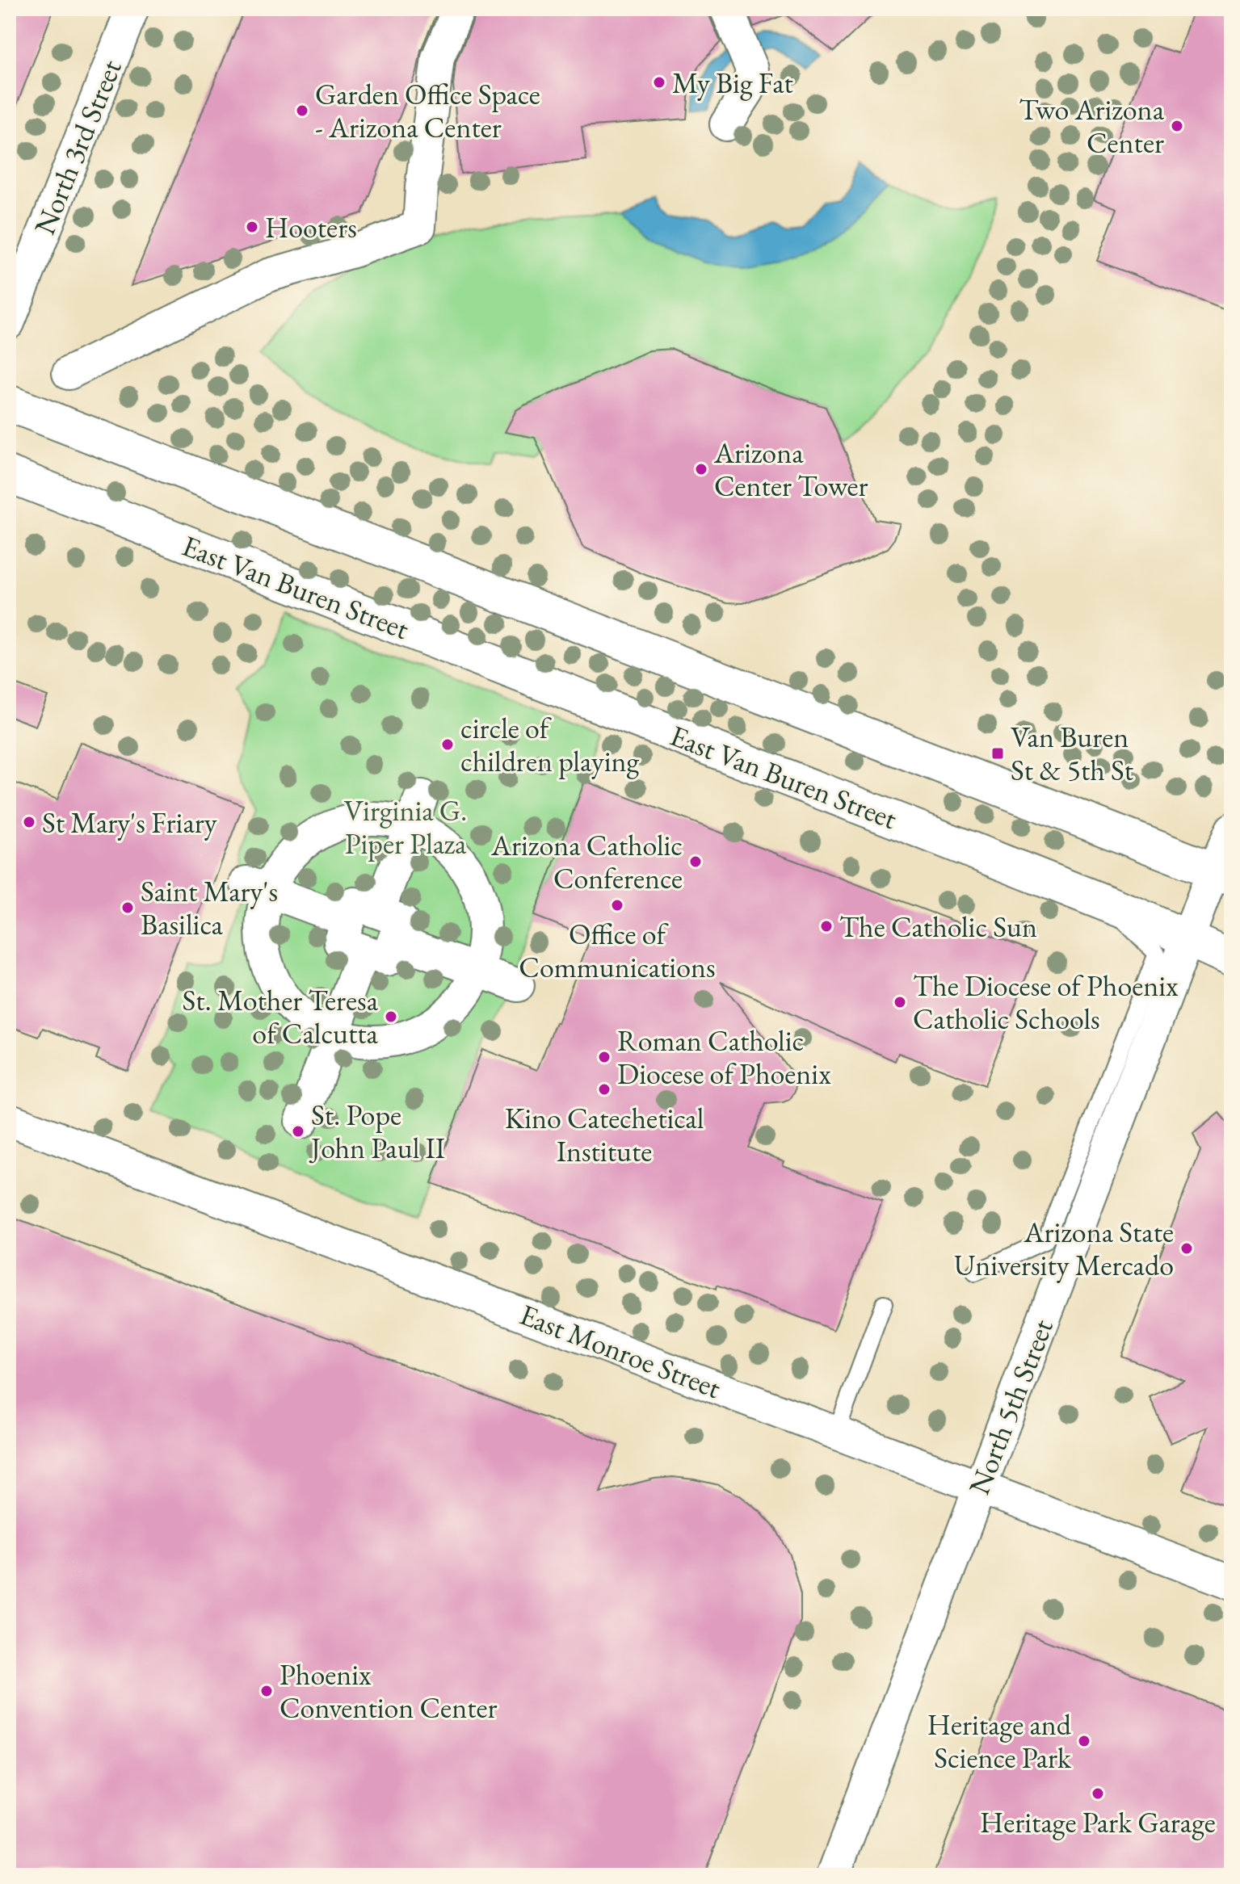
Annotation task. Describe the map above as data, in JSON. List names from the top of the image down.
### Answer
{
  "streets": {
    "main road": ["East Van Buren Street"],
    "street": ["North 3rd Street", "East Monroe Street", "North 5th Street"]
  },
  "crossings": [
    ["East Van Buren Street", "North 5th Street"],
    ["East Monroe Street", "North 5th Street"]
  ],
  "parks": ["Virginia G. Piper Plaza"],
  "places": {
    "other": [
      "My Big Fat",
      "Garden Office Space - Arizona Center",
      "Two Arizona Center",
      "Hooters",
      "Arizona Center Tower",
      "circle of children playing",
      "St Mary's Friary",
      "Arizona Catholic Conference",
      "Office of Communications",
      "Saint Mary's Basilica",
      "The Catholic Sun",
      "The Diocese of Phoenix Catholic Schools",
      "St. Mother Teresa of Calcutta",
      "Roman Catholic Diocese of Phoenix",
      "Kino Catechetical Institute",
      "St. Pope John Paul II",
      "Arizona State University Mercado",
      "Phoenix Convention Center",
      "Heritage and Science Park",
      "Heritage Park Garage"
    ],
    "transit": ["Van Buren St & 5th St"]
  }
}
